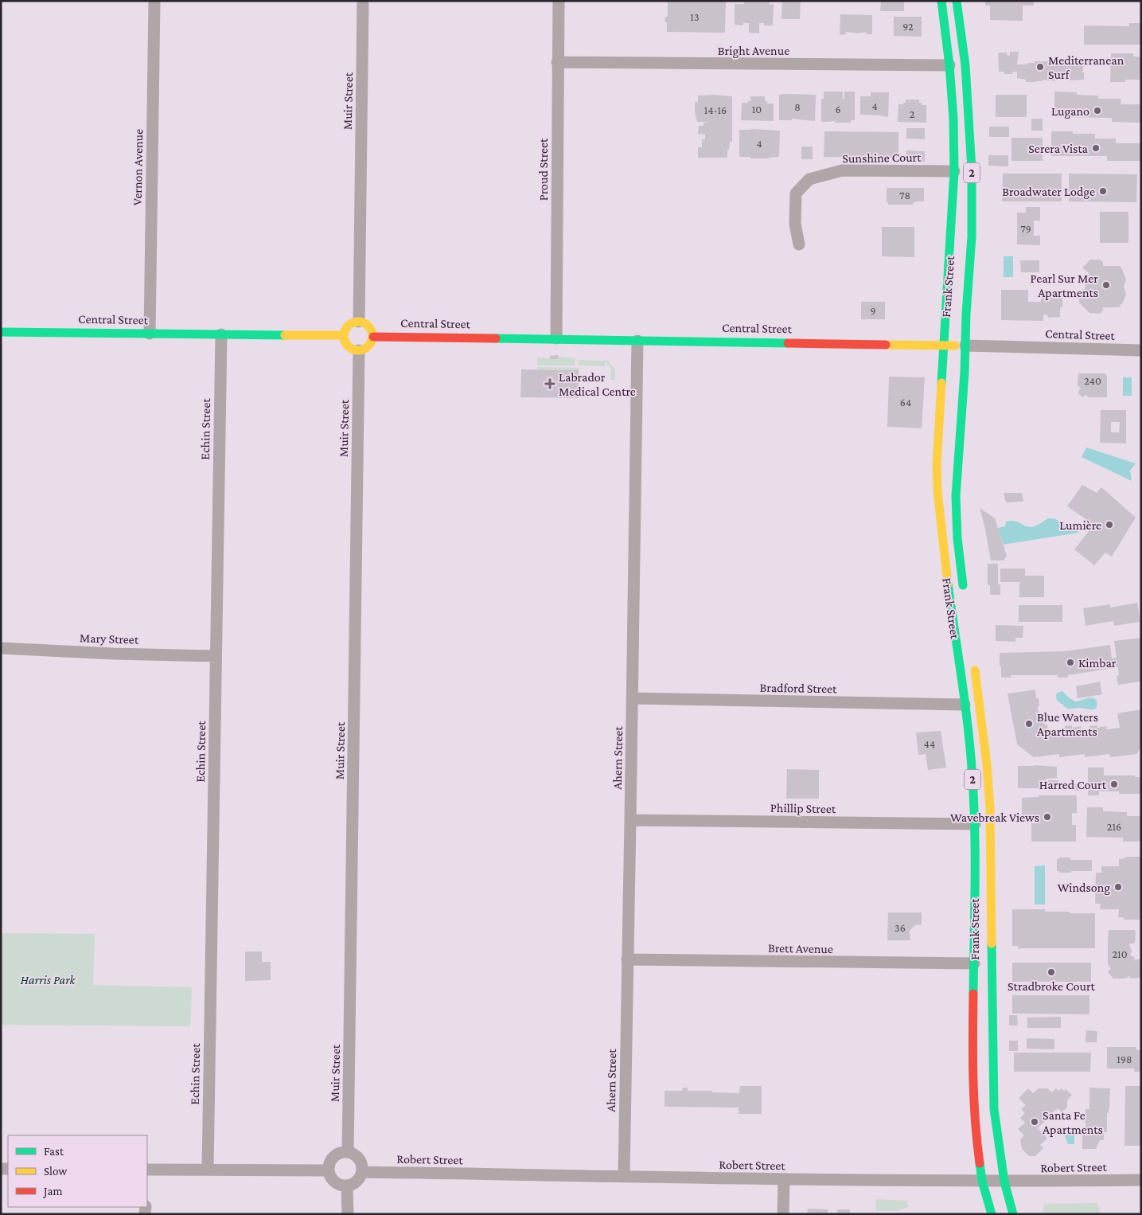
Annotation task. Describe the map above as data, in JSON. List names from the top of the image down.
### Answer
{
  "streets": {
    "main road": ["2", "Frank Street", "Central Street"],
    "street": [
      "Bright Avenue",
      "Muir Street",
      "Sunshine Court",
      "Vernon Avenue",
      "Proud Street",
      "Echin Street",
      "Mary Street",
      "Bradford Street",
      "Ahern Street",
      "Phillip Street",
      "Brett Avenue",
      "Robert Street"
    ]
  },
  "crossings": [
    ["Bright Avenue", "Proud Street"],
    ["Bright Avenue", "Frank Street"],
    ["Muir Street", "Central Street"],
    ["Muir Street", "Robert Street"],
    ["Sunshine Court", "Frank Street"],
    ["Vernon Avenue", "Central Street"],
    ["Proud Street", "Central Street"],
    ["Frank Street", "Central Street"],
    ["Frank Street", "Bradford Street"],
    ["Frank Street", "Phillip Street"],
    ["Frank Street", "Brett Avenue"],
    ["Frank Street", "Robert Street"],
    ["Central Street", "Echin Street"],
    ["Central Street", "Ahern Street"],
    ["Echin Street", "Mary Street"],
    ["Bradford Street", "Ahern Street"],
    ["Ahern Street", "Phillip Street"],
    ["Ahern Street", "Brett Avenue"],
    ["Ahern Street", "Robert Street"]
  ],
  "parks": ["Harris Park"],
  "places": {
    "other": [
      "Mediterranean Surf",
      "Lugano",
      "Serera Vista",
      "Broadwater Lodge",
      "Pearl Sur Mer Apartments",
      "Lumière",
      "Kimbar",
      "Blue Waters Apartments",
      "Harred Court",
      "Wavebreak Views",
      "Windsong",
      "Stradbroke Court",
      "Santa Fe Apartments"
    ],
    "health": ["Labrador Medical Centre"]
  },
  "house_numbers": [
    "13",
    "92",
    "4",
    "8",
    "10",
    "6",
    "14-16",
    "2",
    "4",
    "78",
    "79",
    "9",
    "240",
    "64",
    "44",
    "216",
    "36",
    "210",
    "198"
  ],
  "legend": ["Fast", "Slow", "Jam"]
}
